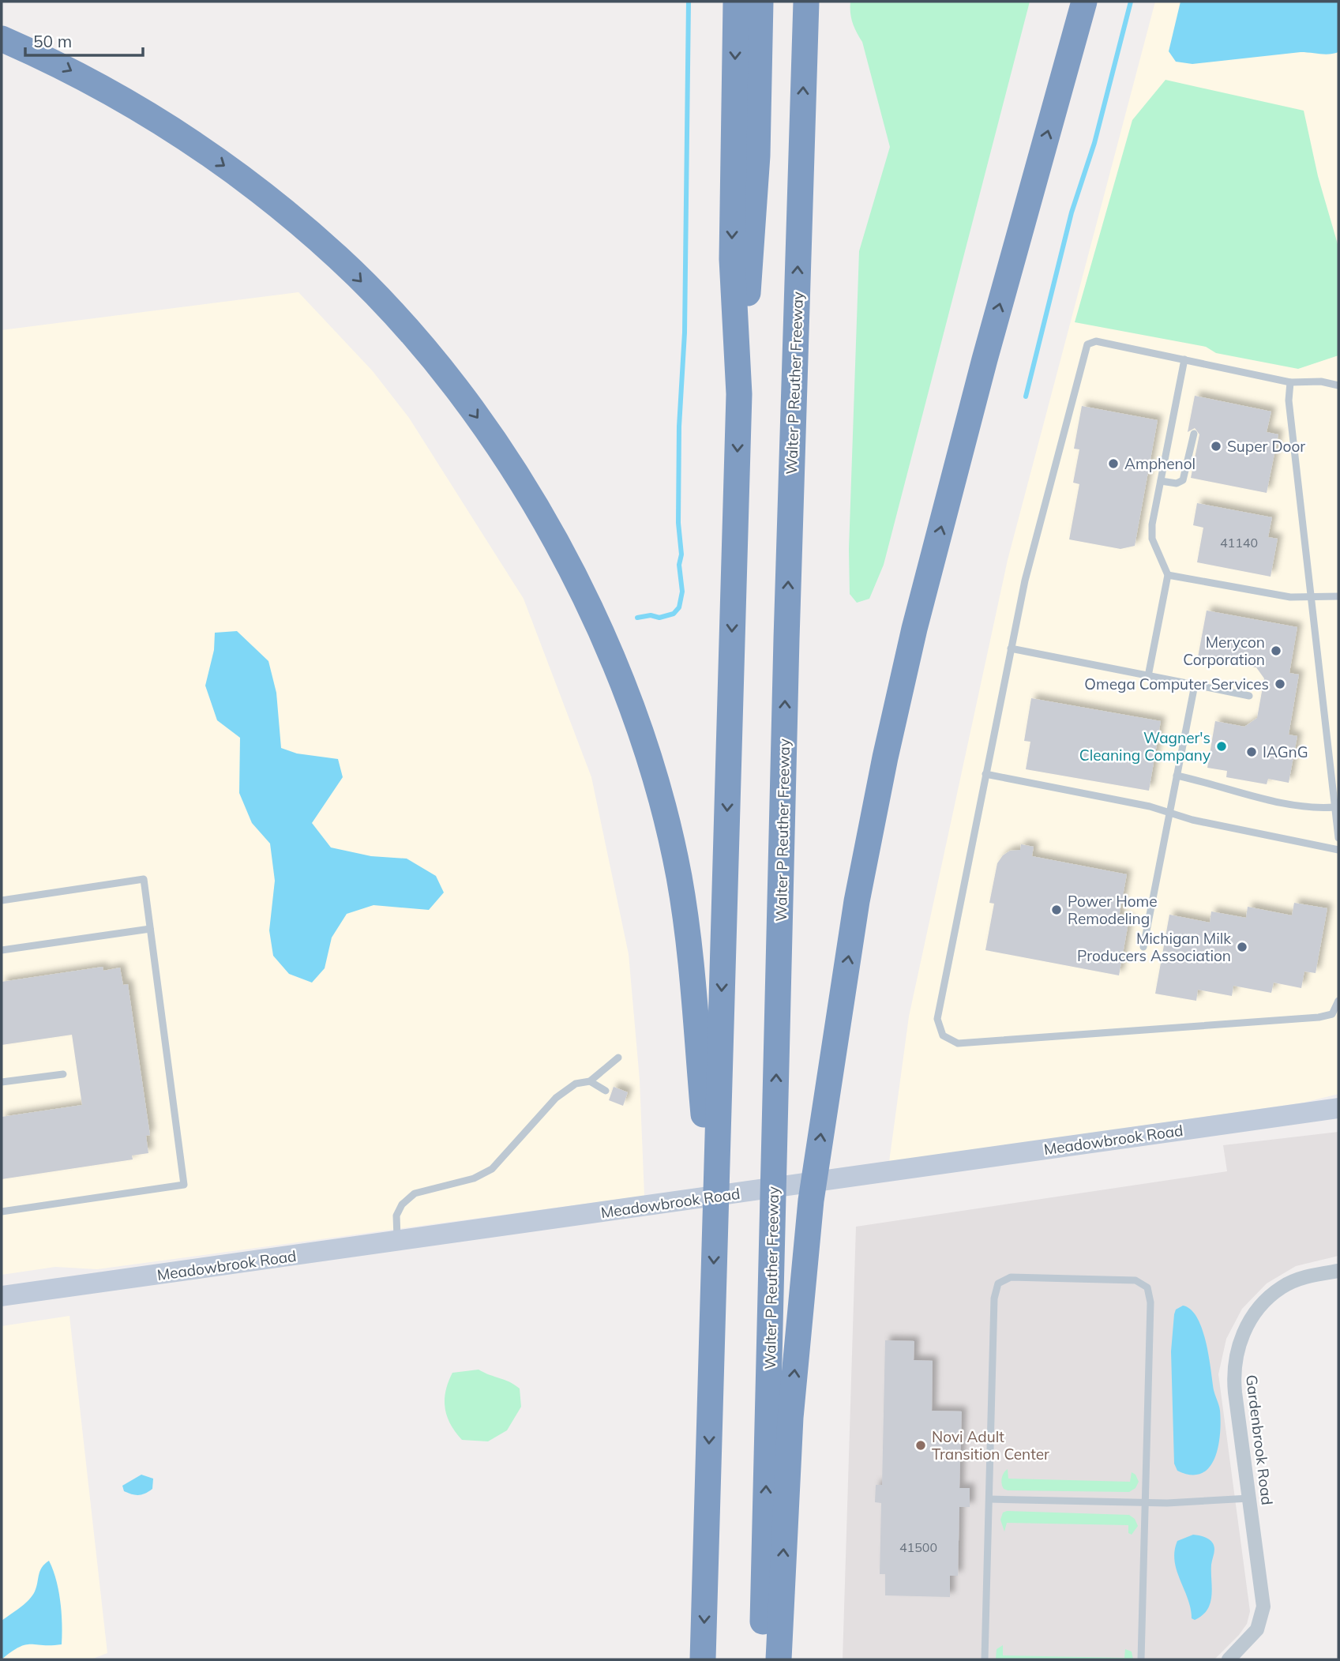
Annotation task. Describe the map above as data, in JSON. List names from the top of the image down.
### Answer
{
  "streets": {
    "highway": ["Walter P Reuther Freeway"],
    "street": ["Meadowbrook Road", "Gardenbrook Road"]
  },
  "places": [
    "Super Door",
    "Amphenol",
    "Merycon Corporation",
    "Omega Computer Services",
    "Wagner's Cleaning Company",
    "IAGnG",
    "Power Home Remodeling",
    "Michigan Milk Producers Association",
    "Novi Adult Transition Center"
  ],
  "house_numbers": ["41140", "41500"],
  "scale_bar": "50 m"
}
